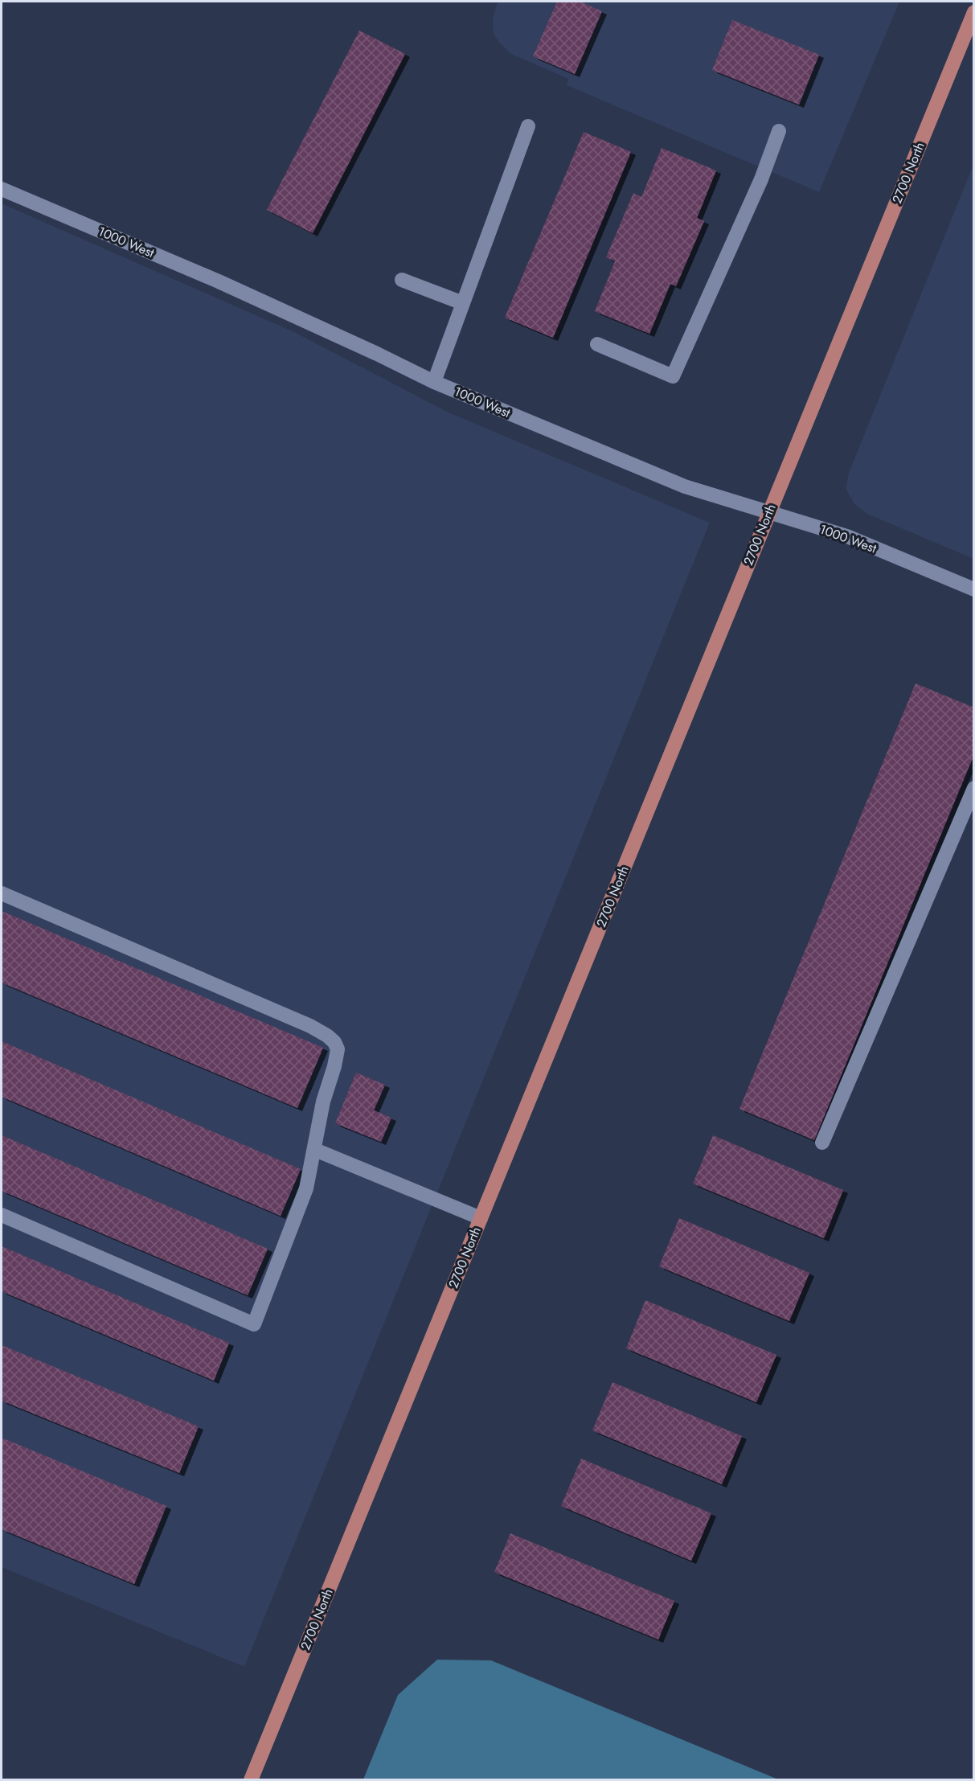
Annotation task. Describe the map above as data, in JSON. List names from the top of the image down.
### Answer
{
  "streets": {
    "main road": ["2700 North"],
    "street": ["1000 West"]
  },
  "crossings": [
    ["2700 North", "1000 West"]
  ]
}
